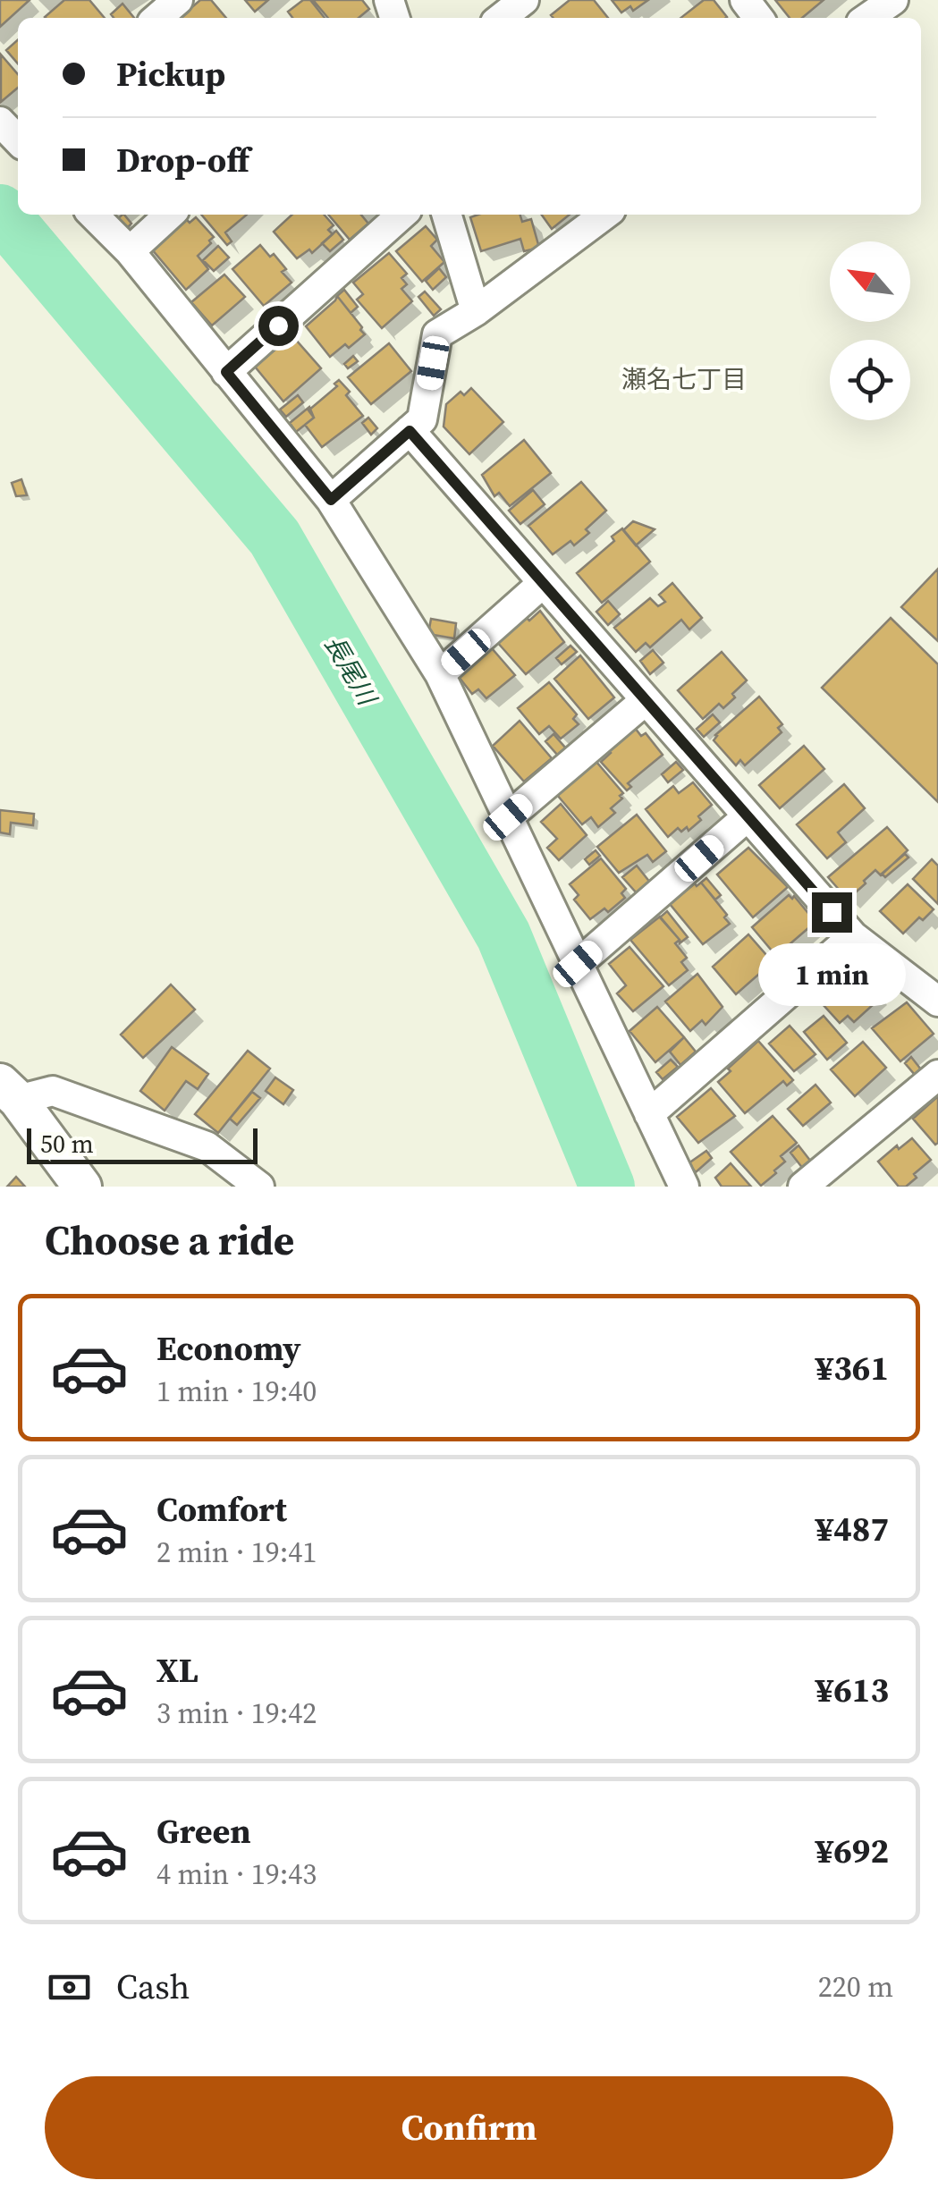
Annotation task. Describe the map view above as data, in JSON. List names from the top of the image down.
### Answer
{
  "districts": ["瀬名七丁目"],
  "water": ["長尾川"],
  "scale_bar": "50 m",
  "north": "top left",
  "page": {
    "banner": ["Pickup", "Drop-off"],
    "bubble": "1 min",
    "scale": "50 m",
    "heading": "Choose a ride",
    "list": [
      {
        "name": "Economy",
        "note": "1 min · 19:40",
        "value": "¥361"
      },
      {
        "name": "Comfort",
        "note": "2 min · 19:41",
        "value": "¥487"
      },
      {
        "name": "XL",
        "note": "3 min · 19:42",
        "value": "¥613"
      },
      {
        "name": "Green",
        "note": "4 min · 19:43",
        "value": "¥692"
      }
    ],
    "pay": ["Cash", "220 m"],
    "buttons": "Confirm"
  }
}
